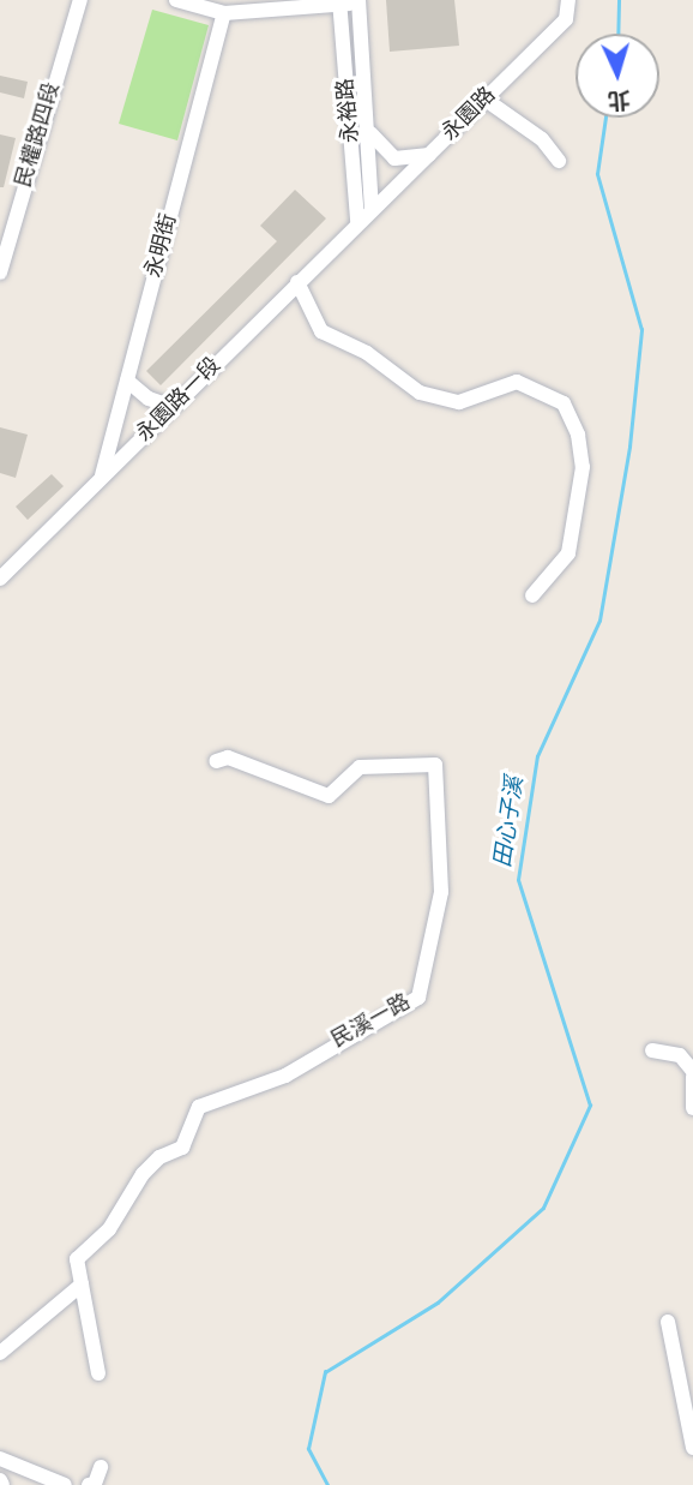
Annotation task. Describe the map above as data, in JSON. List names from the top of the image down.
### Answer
{
  "streets": {
    "street": [
      "永裕路",
      "永園路",
      "民權路四段",
      "永明街",
      "永園路一段",
      "民溪一路"
    ]
  },
  "crossings": [
    ["永裕路", "永園路"],
    ["永裕路", "永園路一段"],
    ["永園路", "永園路一段"],
    ["永明街", "永園路一段"]
  ],
  "water": ["田心子溪"],
  "north": "bottom"
}
